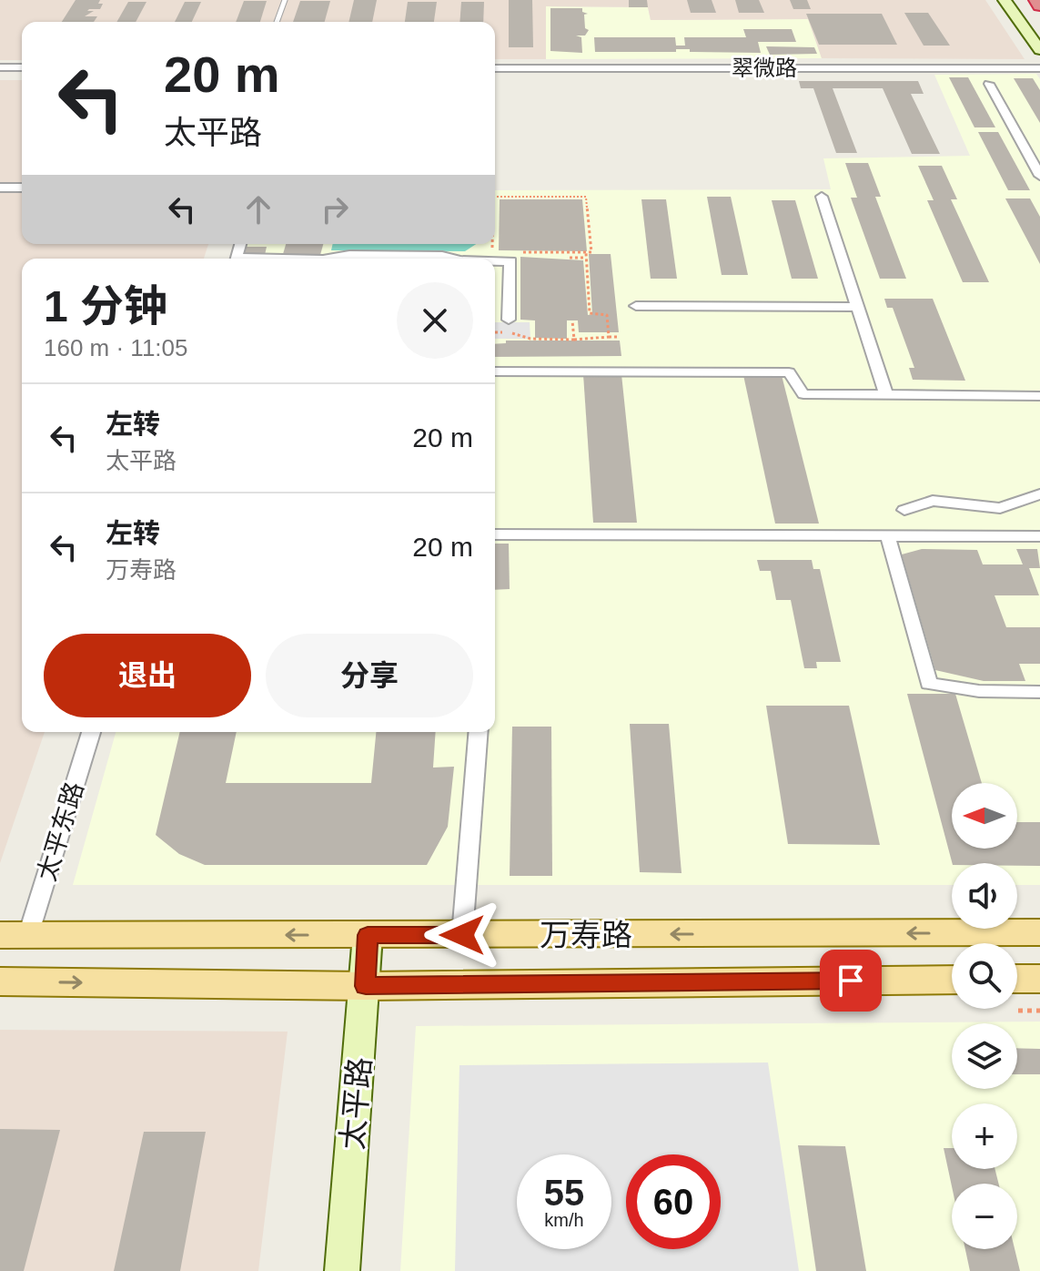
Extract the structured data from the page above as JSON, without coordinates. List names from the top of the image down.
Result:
{
  "streets": {
    "main road": ["万寿路"],
    "street": ["翠微路", "太平东路", "太平路"]
  },
  "crossings": [
    ["太平东路", "万寿路"],
    ["万寿路", "太平路"]
  ],
  "north": "left",
  "page": {
    "turn": ["20 m", "太平路"],
    "heading": ["1 分钟", "160 m · 11:05"],
    "list": [
      {
        "name": "左转",
        "note": "太平路",
        "value": "20 m"
      },
      {
        "name": "左转",
        "note": "万寿路",
        "value": "20 m"
      }
    ],
    "buttons": ["退出", "分享"],
    "map_buttons": ["+", "−"],
    "speed": "55 km/h",
    "limit": "60"
  }
}
